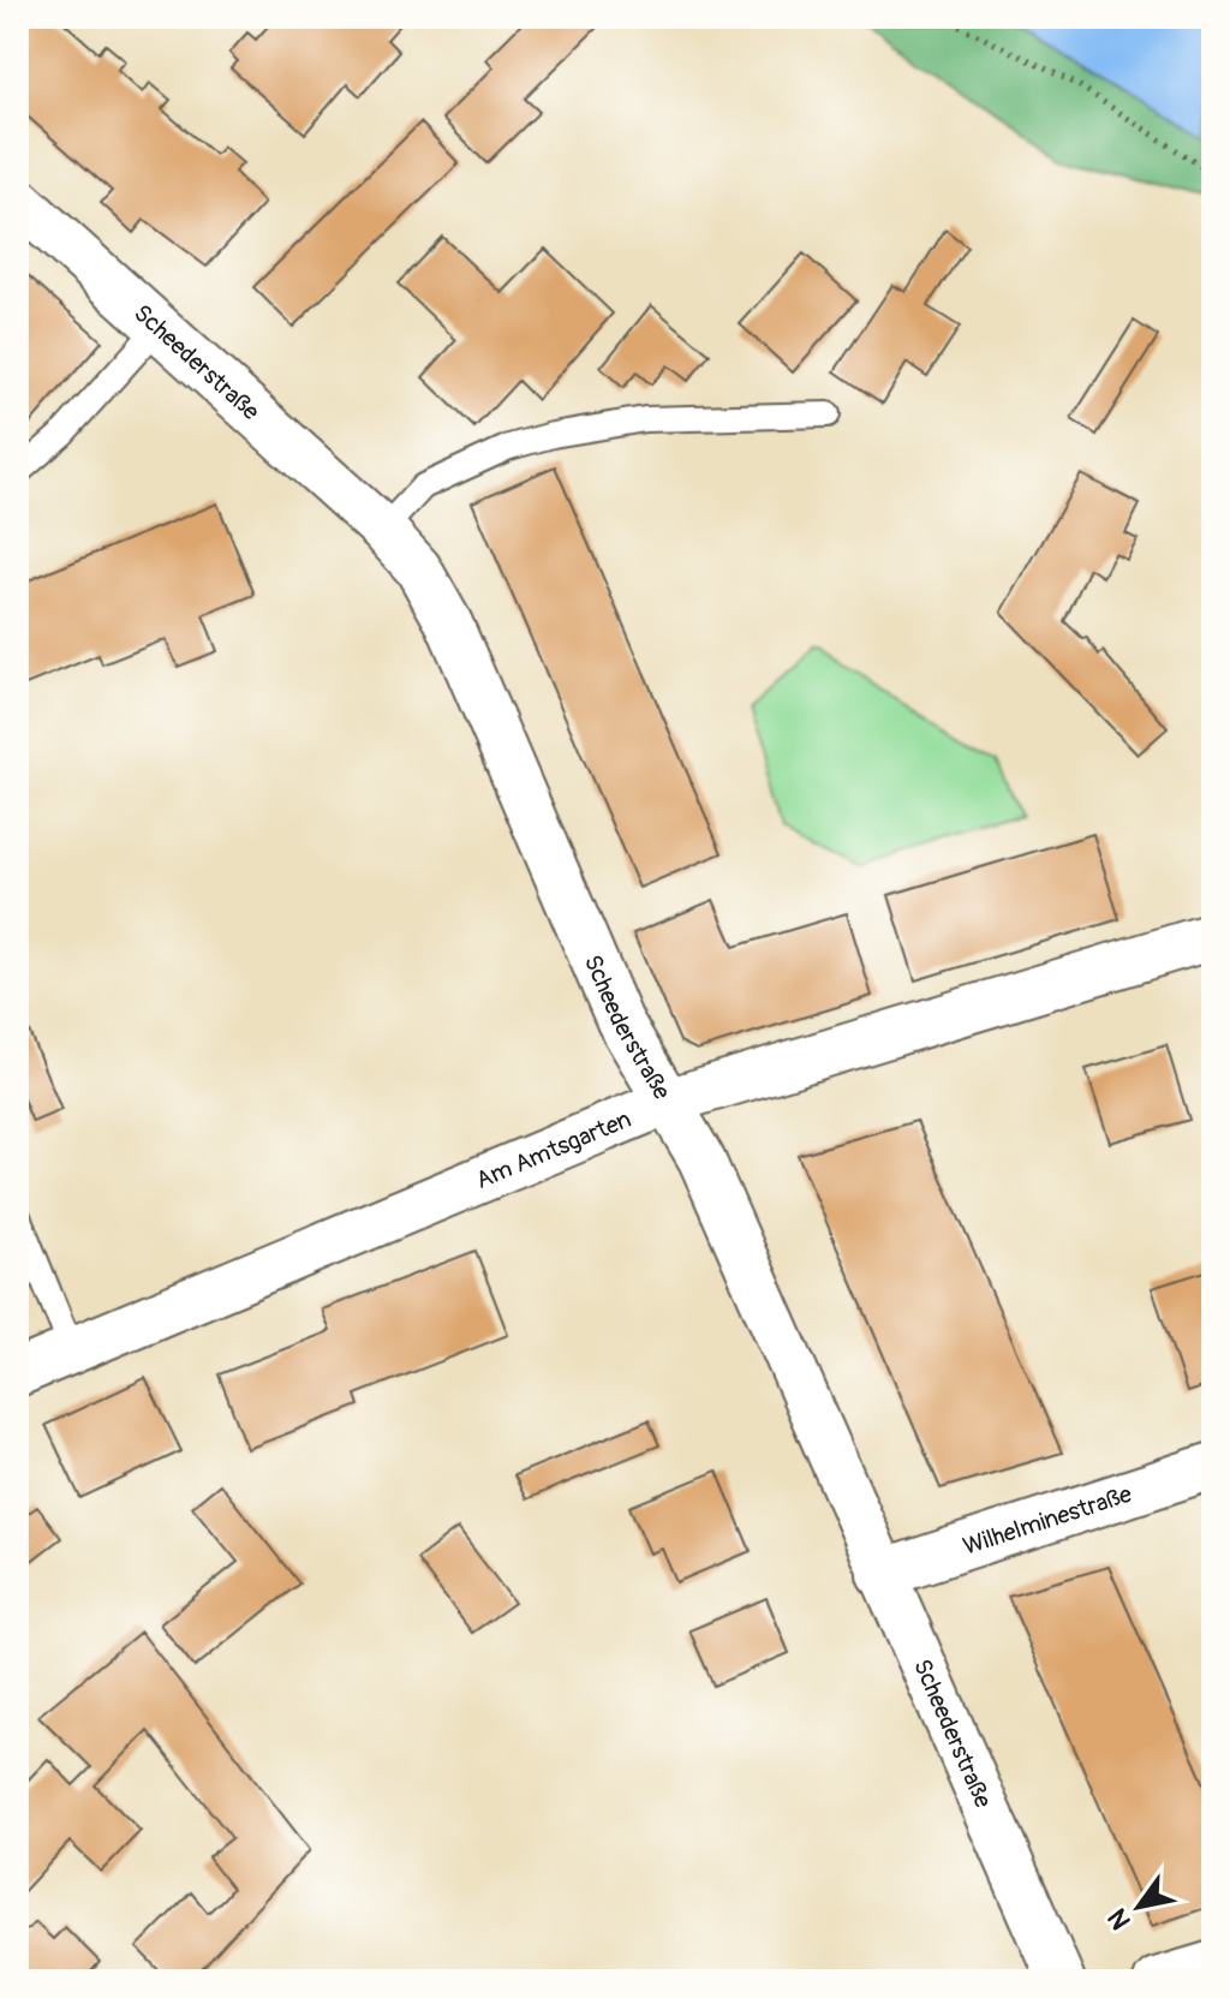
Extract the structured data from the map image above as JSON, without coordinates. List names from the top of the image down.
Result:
{
  "streets": {
    "street": ["Scheederstraße", "Am Amtsgarten", "Wilhelminestraße"]
  },
  "crossings": [
    ["Scheederstraße", "Am Amtsgarten"],
    ["Scheederstraße", "Wilhelminestraße"]
  ],
  "north": "bottom left"
}
